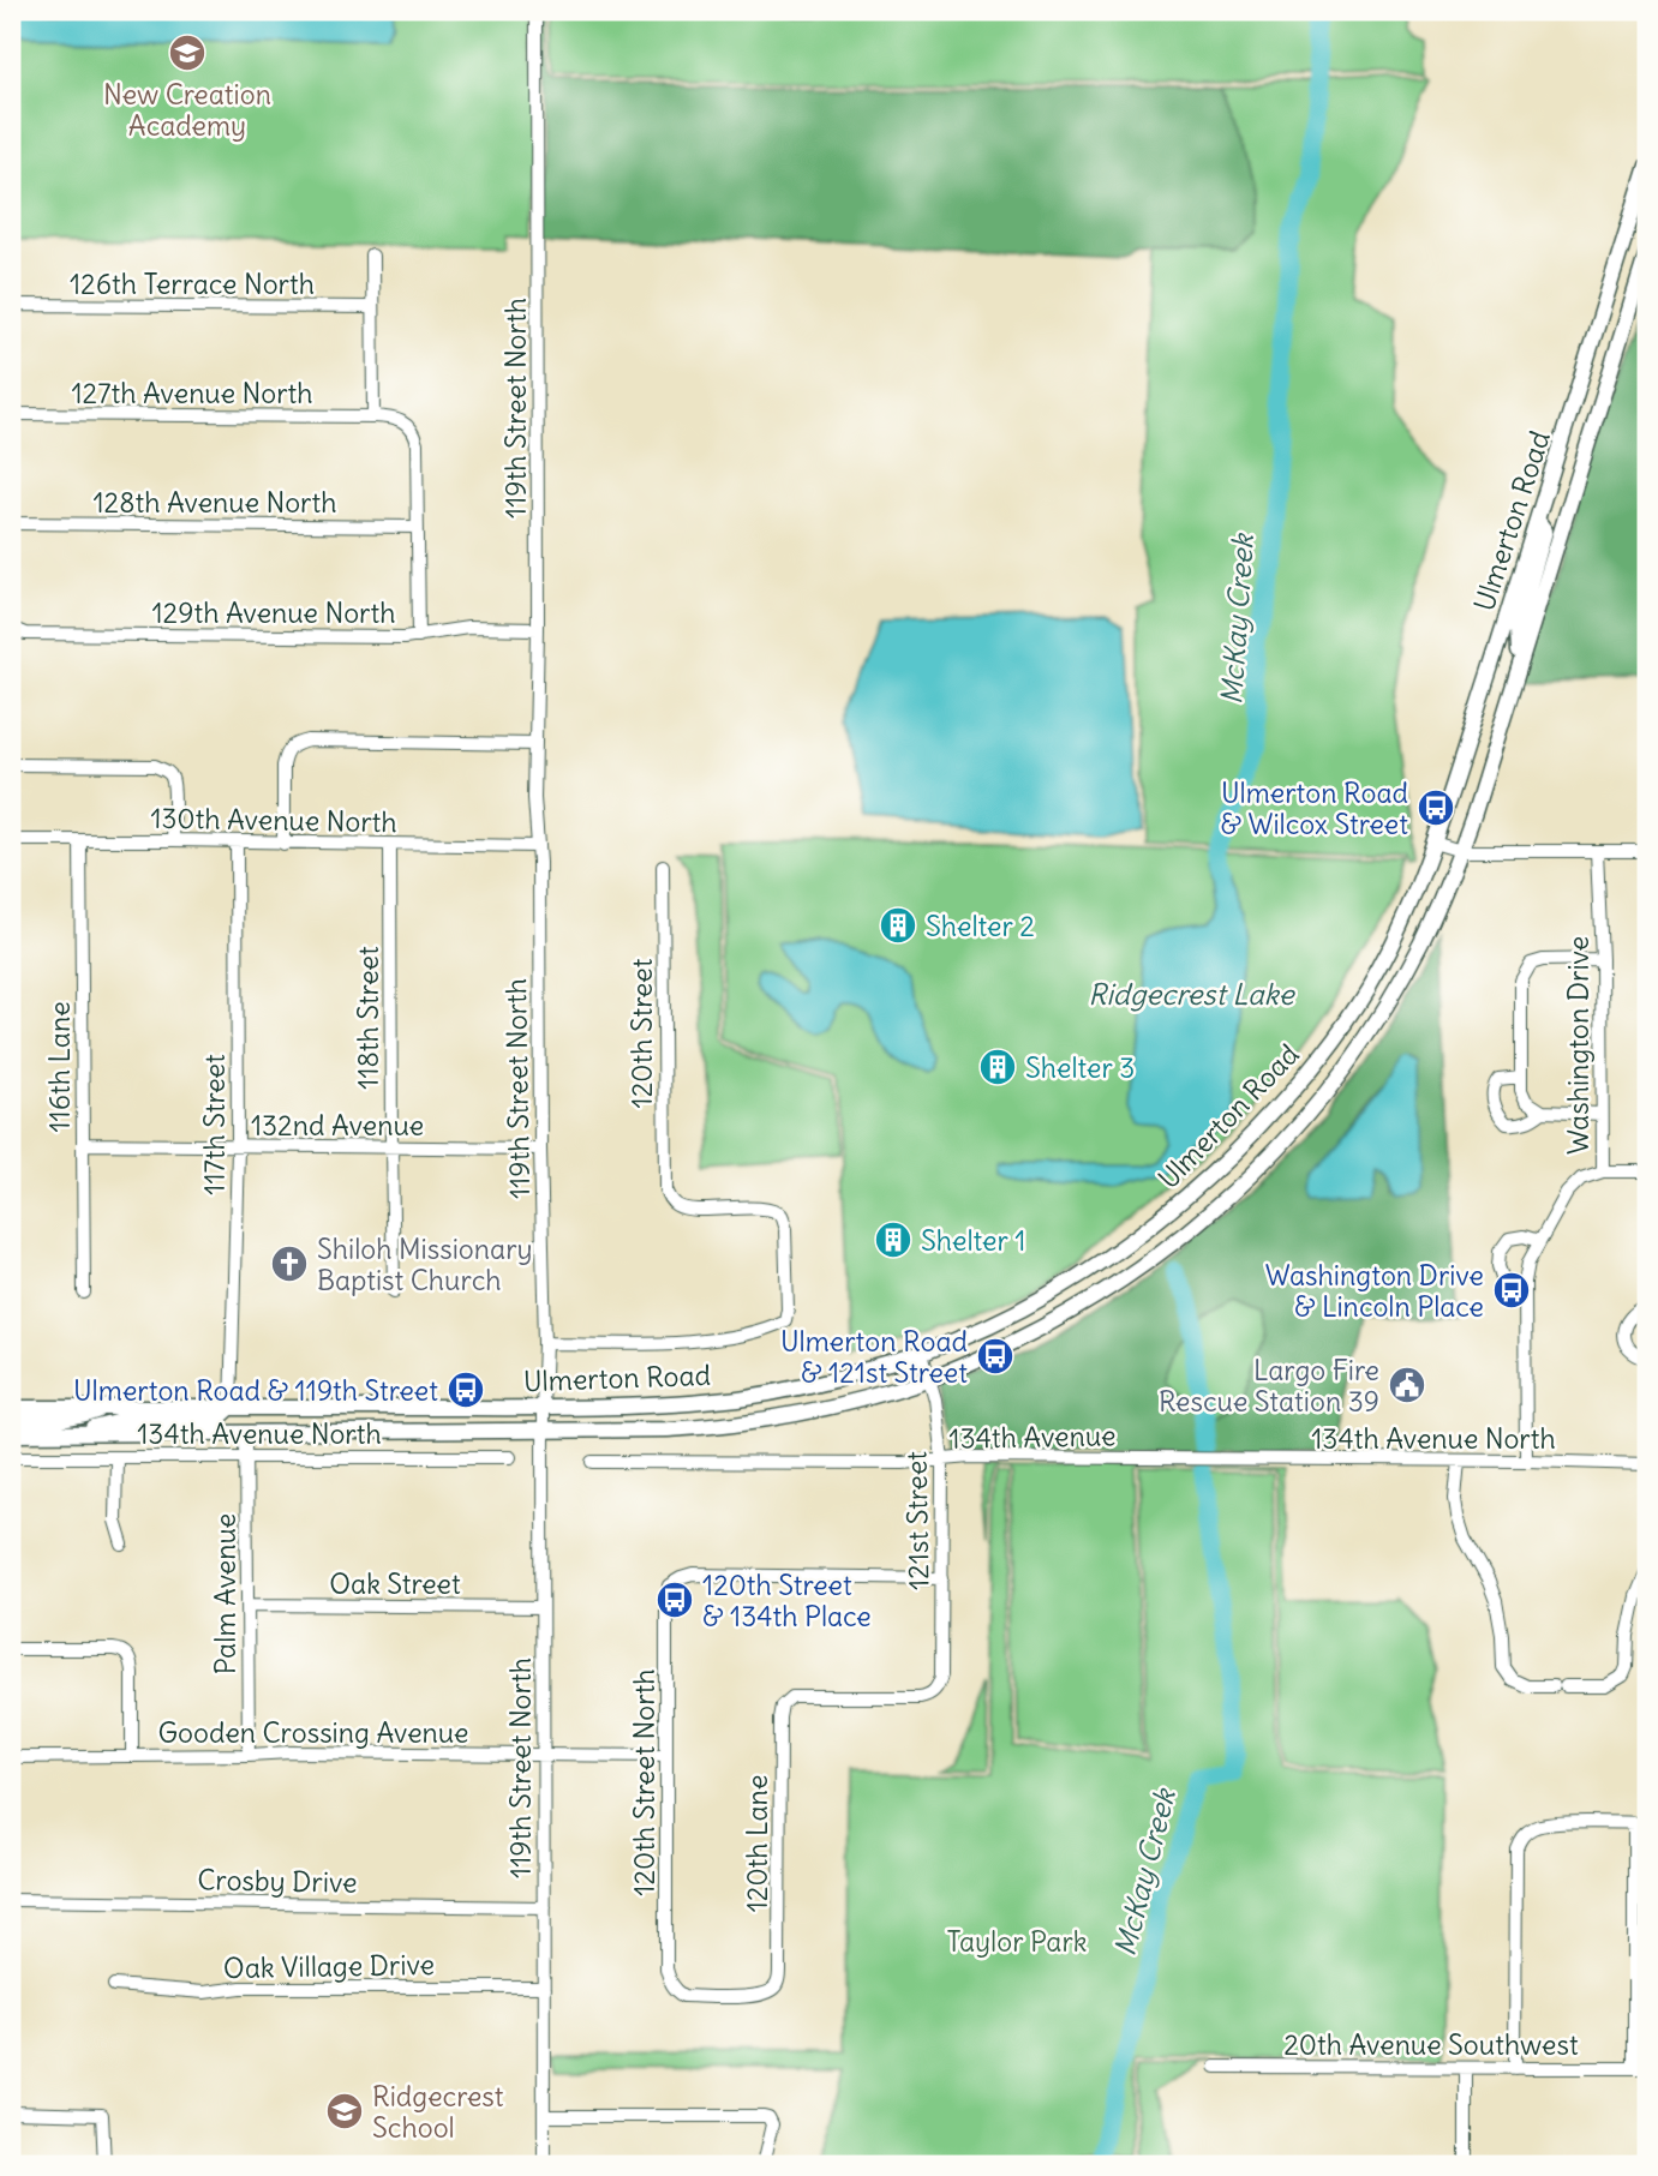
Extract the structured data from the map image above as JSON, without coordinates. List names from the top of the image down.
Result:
{
  "streets": {
    "main road": ["Ulmerton Road"],
    "street": [
      "126th Terrace North",
      "127th Avenue North",
      "119th Street North",
      "128th Avenue North",
      "129th Avenue North",
      "130th Avenue North",
      "118th Street",
      "120th Street",
      "Washington Drive",
      "116th Lane",
      "117th Street",
      "132nd Avenue",
      "134th Avenue North",
      "134th Avenue",
      "121st Street",
      "Oak Street",
      "Palm Avenue",
      "Gooden Crossing Avenue",
      "120th Street North",
      "120th Lane",
      "Crosby Drive",
      "Oak Village Drive",
      "20th Avenue Southwest"
    ]
  },
  "crossings": [
    ["119th Street North", "Ulmerton Road"],
    ["119th Street North", "129th Avenue North"],
    ["119th Street North", "130th Avenue North"],
    ["119th Street North", "120th Street"],
    ["119th Street North", "132nd Avenue"],
    ["119th Street North", "Oak Street"],
    ["119th Street North", "Gooden Crossing Avenue"],
    ["119th Street North", "Crosby Drive"],
    ["119th Street North", "Oak Village Drive"],
    ["Ulmerton Road", "117th Street"],
    ["Ulmerton Road", "121st Street"],
    ["Ulmerton Road", "Palm Avenue"],
    ["130th Avenue North", "118th Street"],
    ["130th Avenue North", "116th Lane"],
    ["130th Avenue North", "117th Street"],
    ["118th Street", "132nd Avenue"],
    ["Washington Drive", "134th Avenue North"],
    ["116th Lane", "132nd Avenue"],
    ["117th Street", "132nd Avenue"],
    ["134th Avenue North", "134th Avenue"],
    ["134th Avenue North", "Palm Avenue"],
    ["134th Avenue", "121st Street"],
    ["121st Street", "120th Street North"],
    ["121st Street", "120th Lane"],
    ["Oak Street", "Palm Avenue"],
    ["Palm Avenue", "Gooden Crossing Avenue"],
    ["Gooden Crossing Avenue", "120th Street North"],
    ["120th Street North", "120th Lane"]
  ],
  "water": ["McKay Creek", "Ridgecrest Lake"],
  "parks": ["Taylor Park"],
  "places": {
    "school or university": ["New Creation Academy", "Ridgecrest School"],
    "bus stop": [
      "Ulmerton Road & Wilcox Street",
      "Washington Drive & Lincoln Place",
      "Ulmerton Road & 121st Street",
      "Ulmerton Road & 119th Street",
      "120th Street & 134th Place"
    ],
    "building": ["Shelter 2", "Shelter 3", "Shelter 1"],
    "church": ["Shiloh Missionary Baptist Church"],
    "public building": ["Largo Fire Rescue Station 39"]
  }
}
